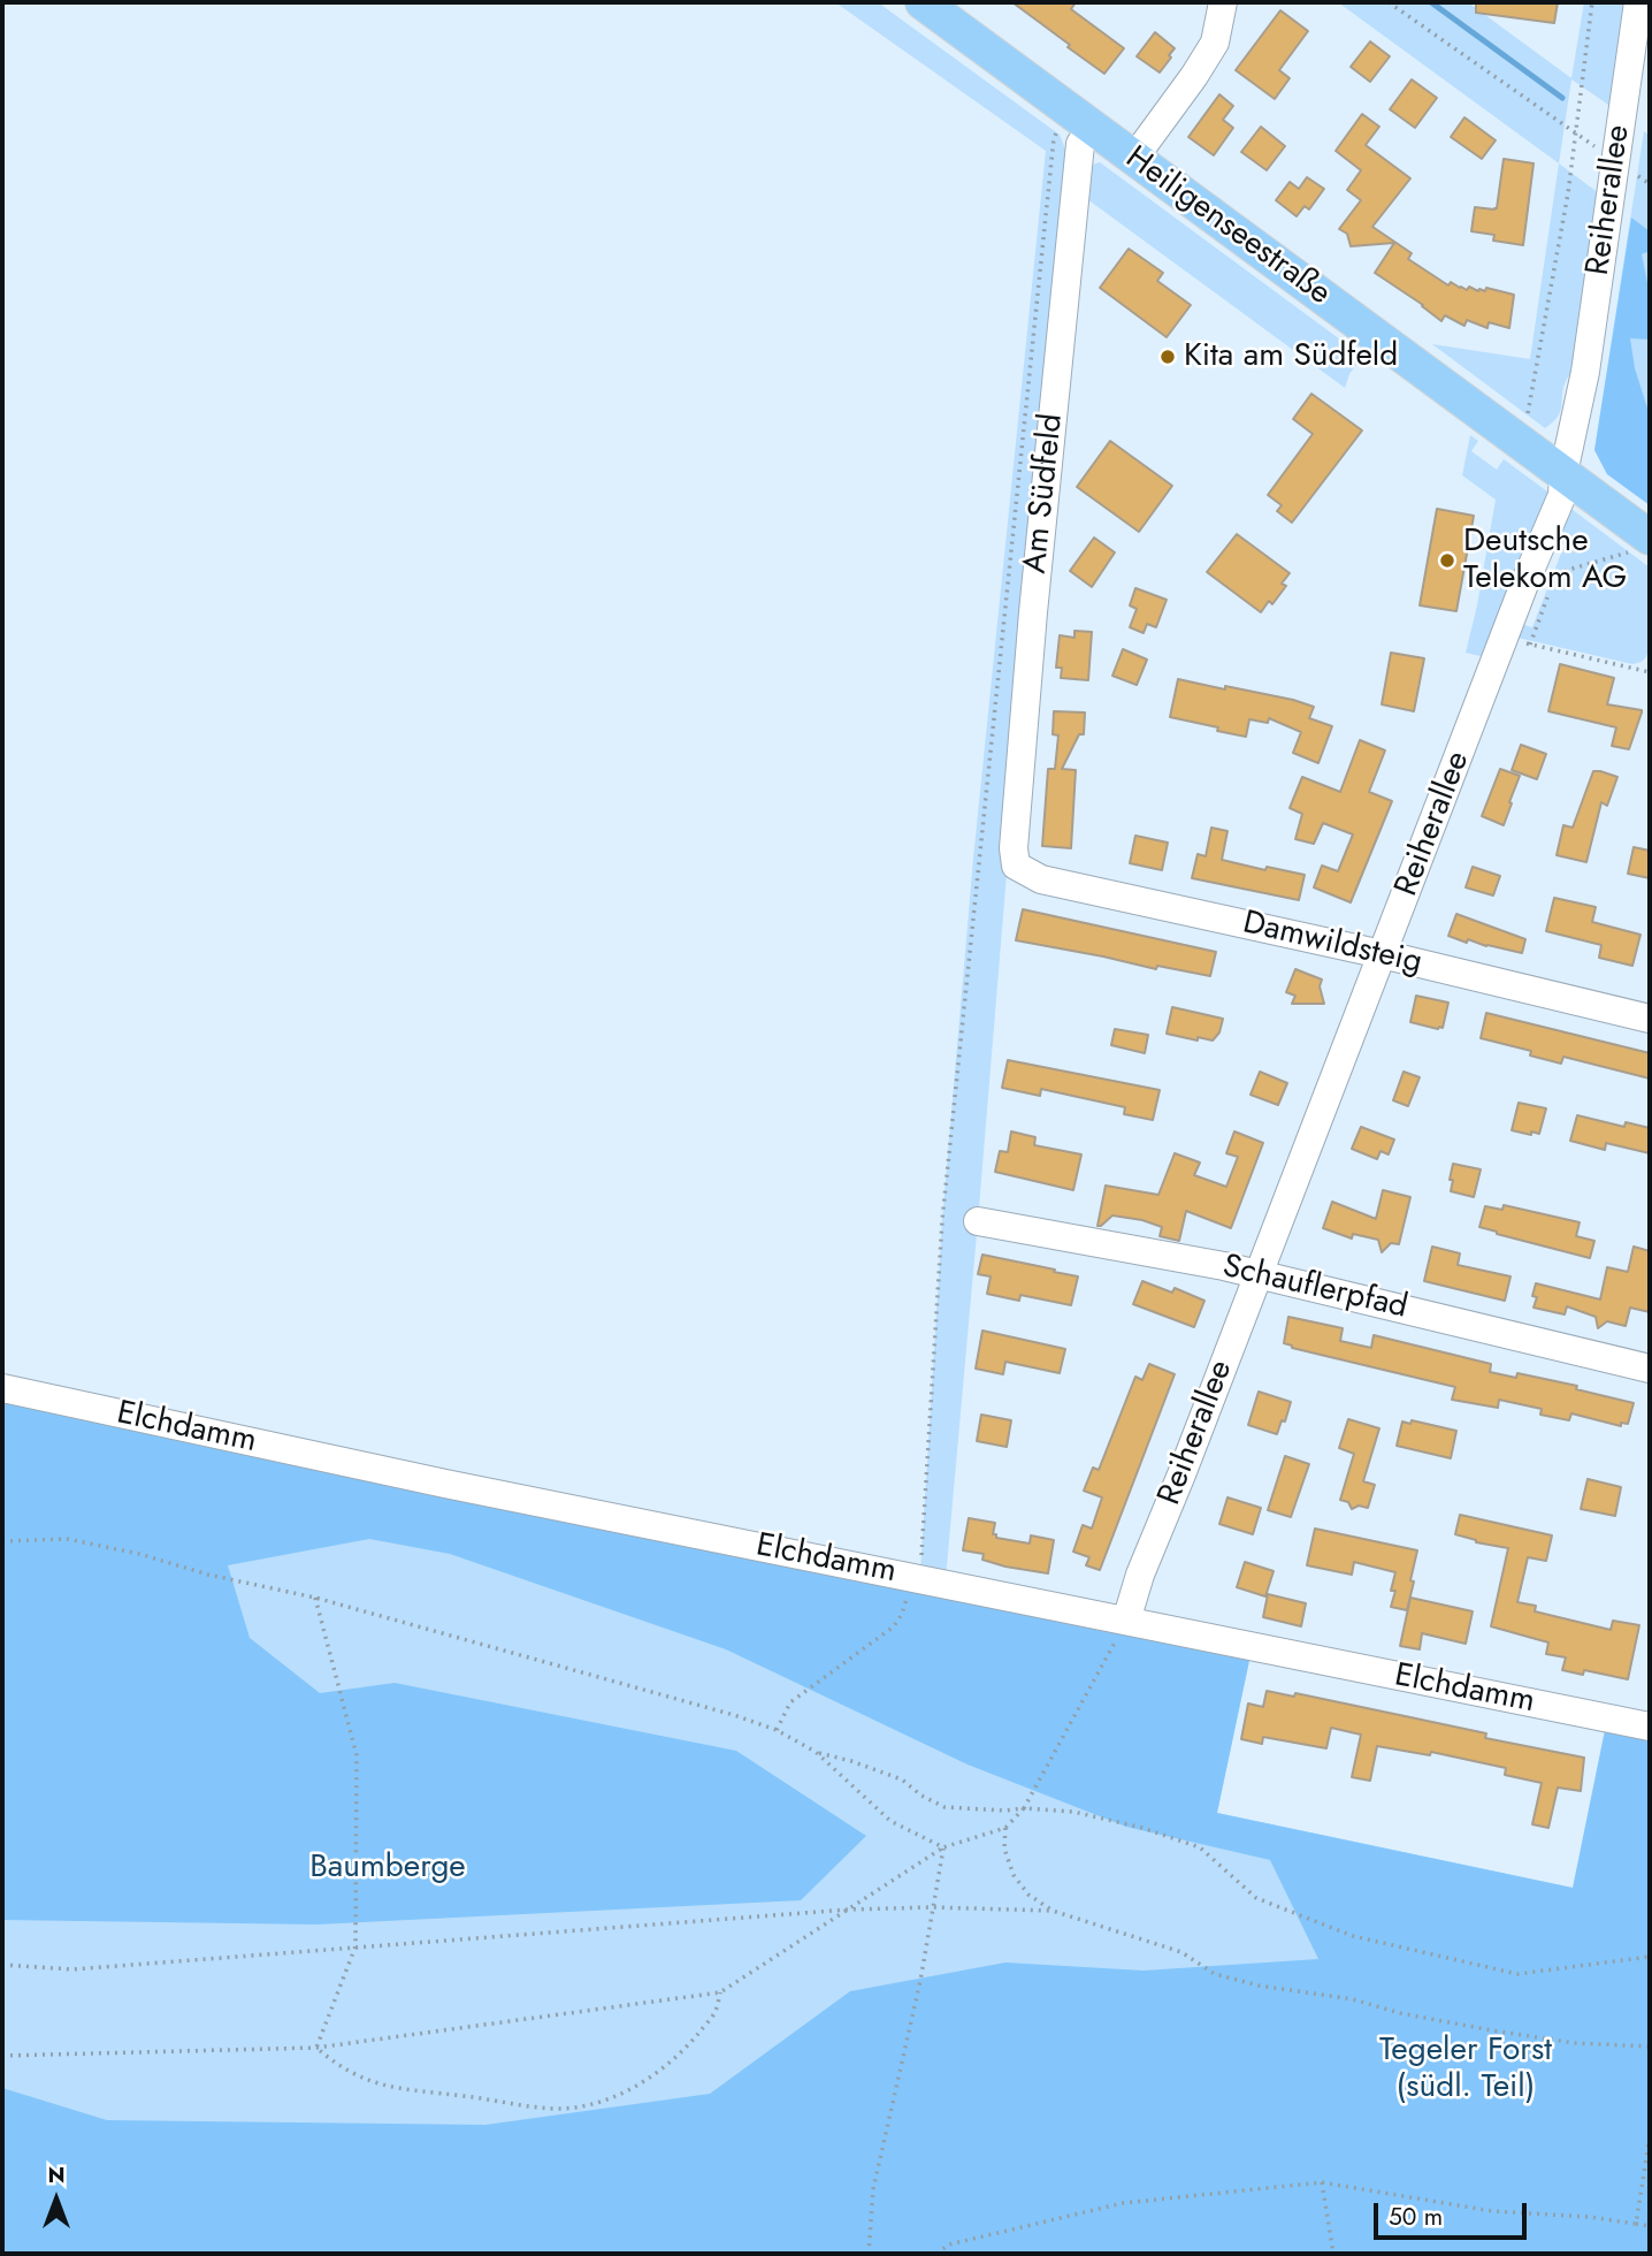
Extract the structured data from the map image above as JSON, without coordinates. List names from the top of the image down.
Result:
{
  "streets": {
    "main road": ["Heiligenseestraße"],
    "street": [
      "Reiherallee",
      "Am Südfeld",
      "Damwildsteig",
      "Schauflerpfad",
      "Elchdamm"
    ]
  },
  "crossings": [
    ["Reiherallee", "Heiligenseestraße"],
    ["Reiherallee", "Damwildsteig"],
    ["Reiherallee", "Schauflerpfad"],
    ["Reiherallee", "Elchdamm"],
    ["Heiligenseestraße", "Am Südfeld"],
    ["Am Südfeld", "Damwildsteig"]
  ],
  "parks": ["Baumberge", "Tegeler Forst (südl. Teil)"],
  "places": ["Kita am Südfeld", "Deutsche Telekom AG"],
  "scale_bar": "50 m",
  "north": "top"
}
